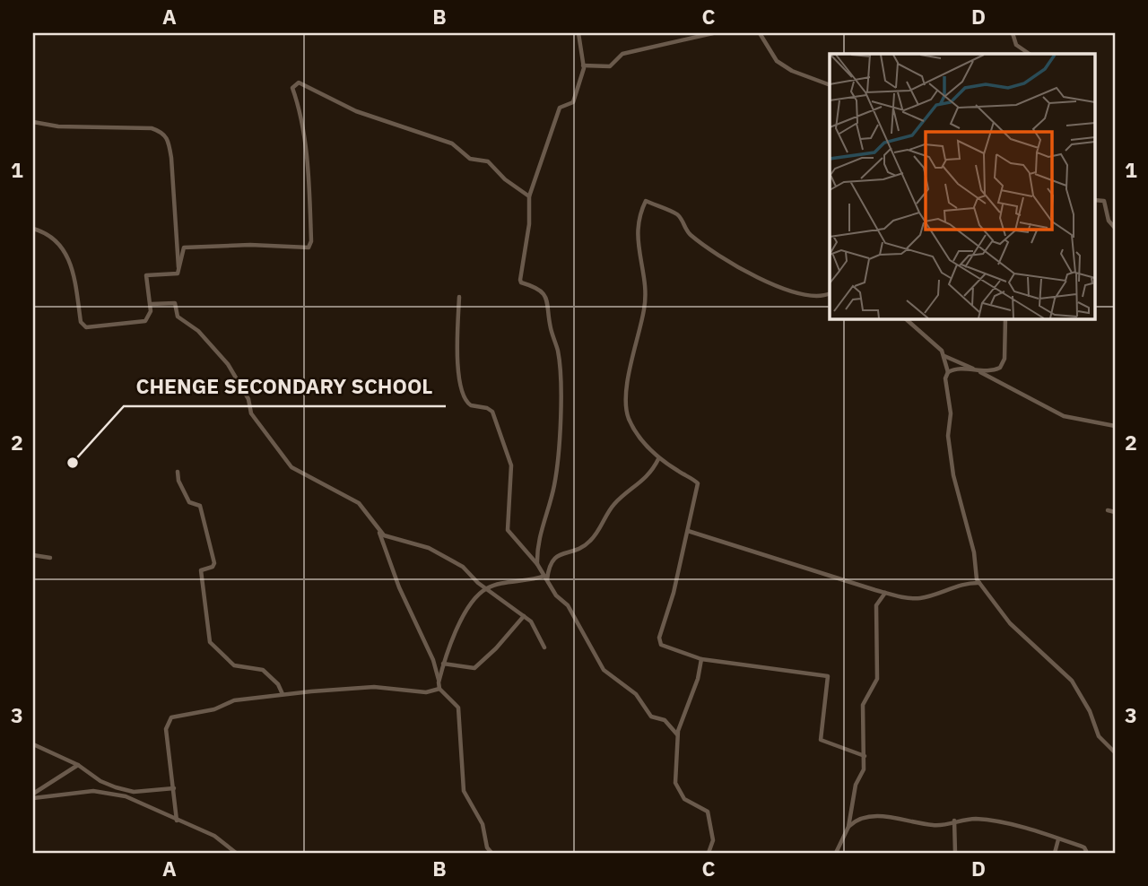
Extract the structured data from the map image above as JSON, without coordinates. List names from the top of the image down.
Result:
{
  "places": ["CHENGE SECONDARY SCHOOL"],
  "grid": {
    "columns": [
      "A",
      "B",
      "C",
      "D"
    ],
    "rows": ["1", "2", "3"]
  }
}
